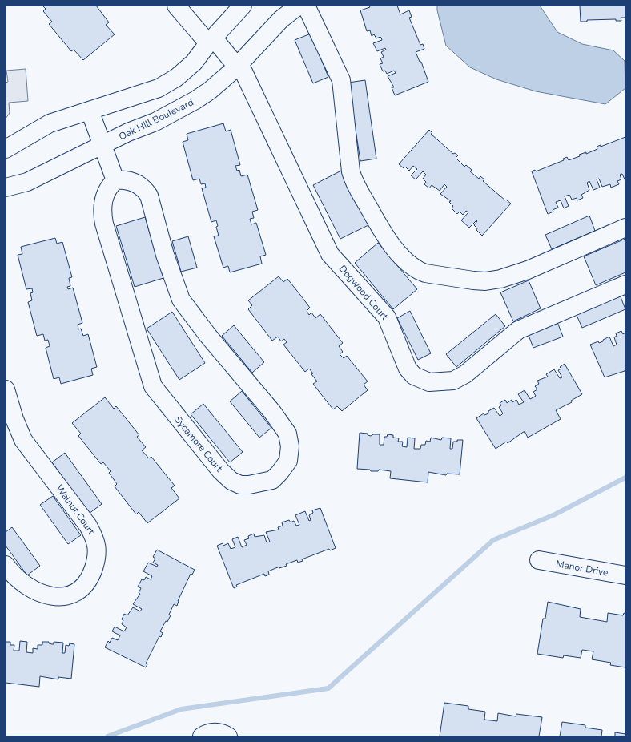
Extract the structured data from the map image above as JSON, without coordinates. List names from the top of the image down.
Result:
{
  "streets": {
    "street": [
      "Oak Hill Boulevard",
      "Dogwood Court",
      "Sycamore Court",
      "Walnut Court",
      "Manor Drive"
    ]
  },
  "crossings": [
    ["Oak Hill Boulevard", "Dogwood Court"]
  ]
}
